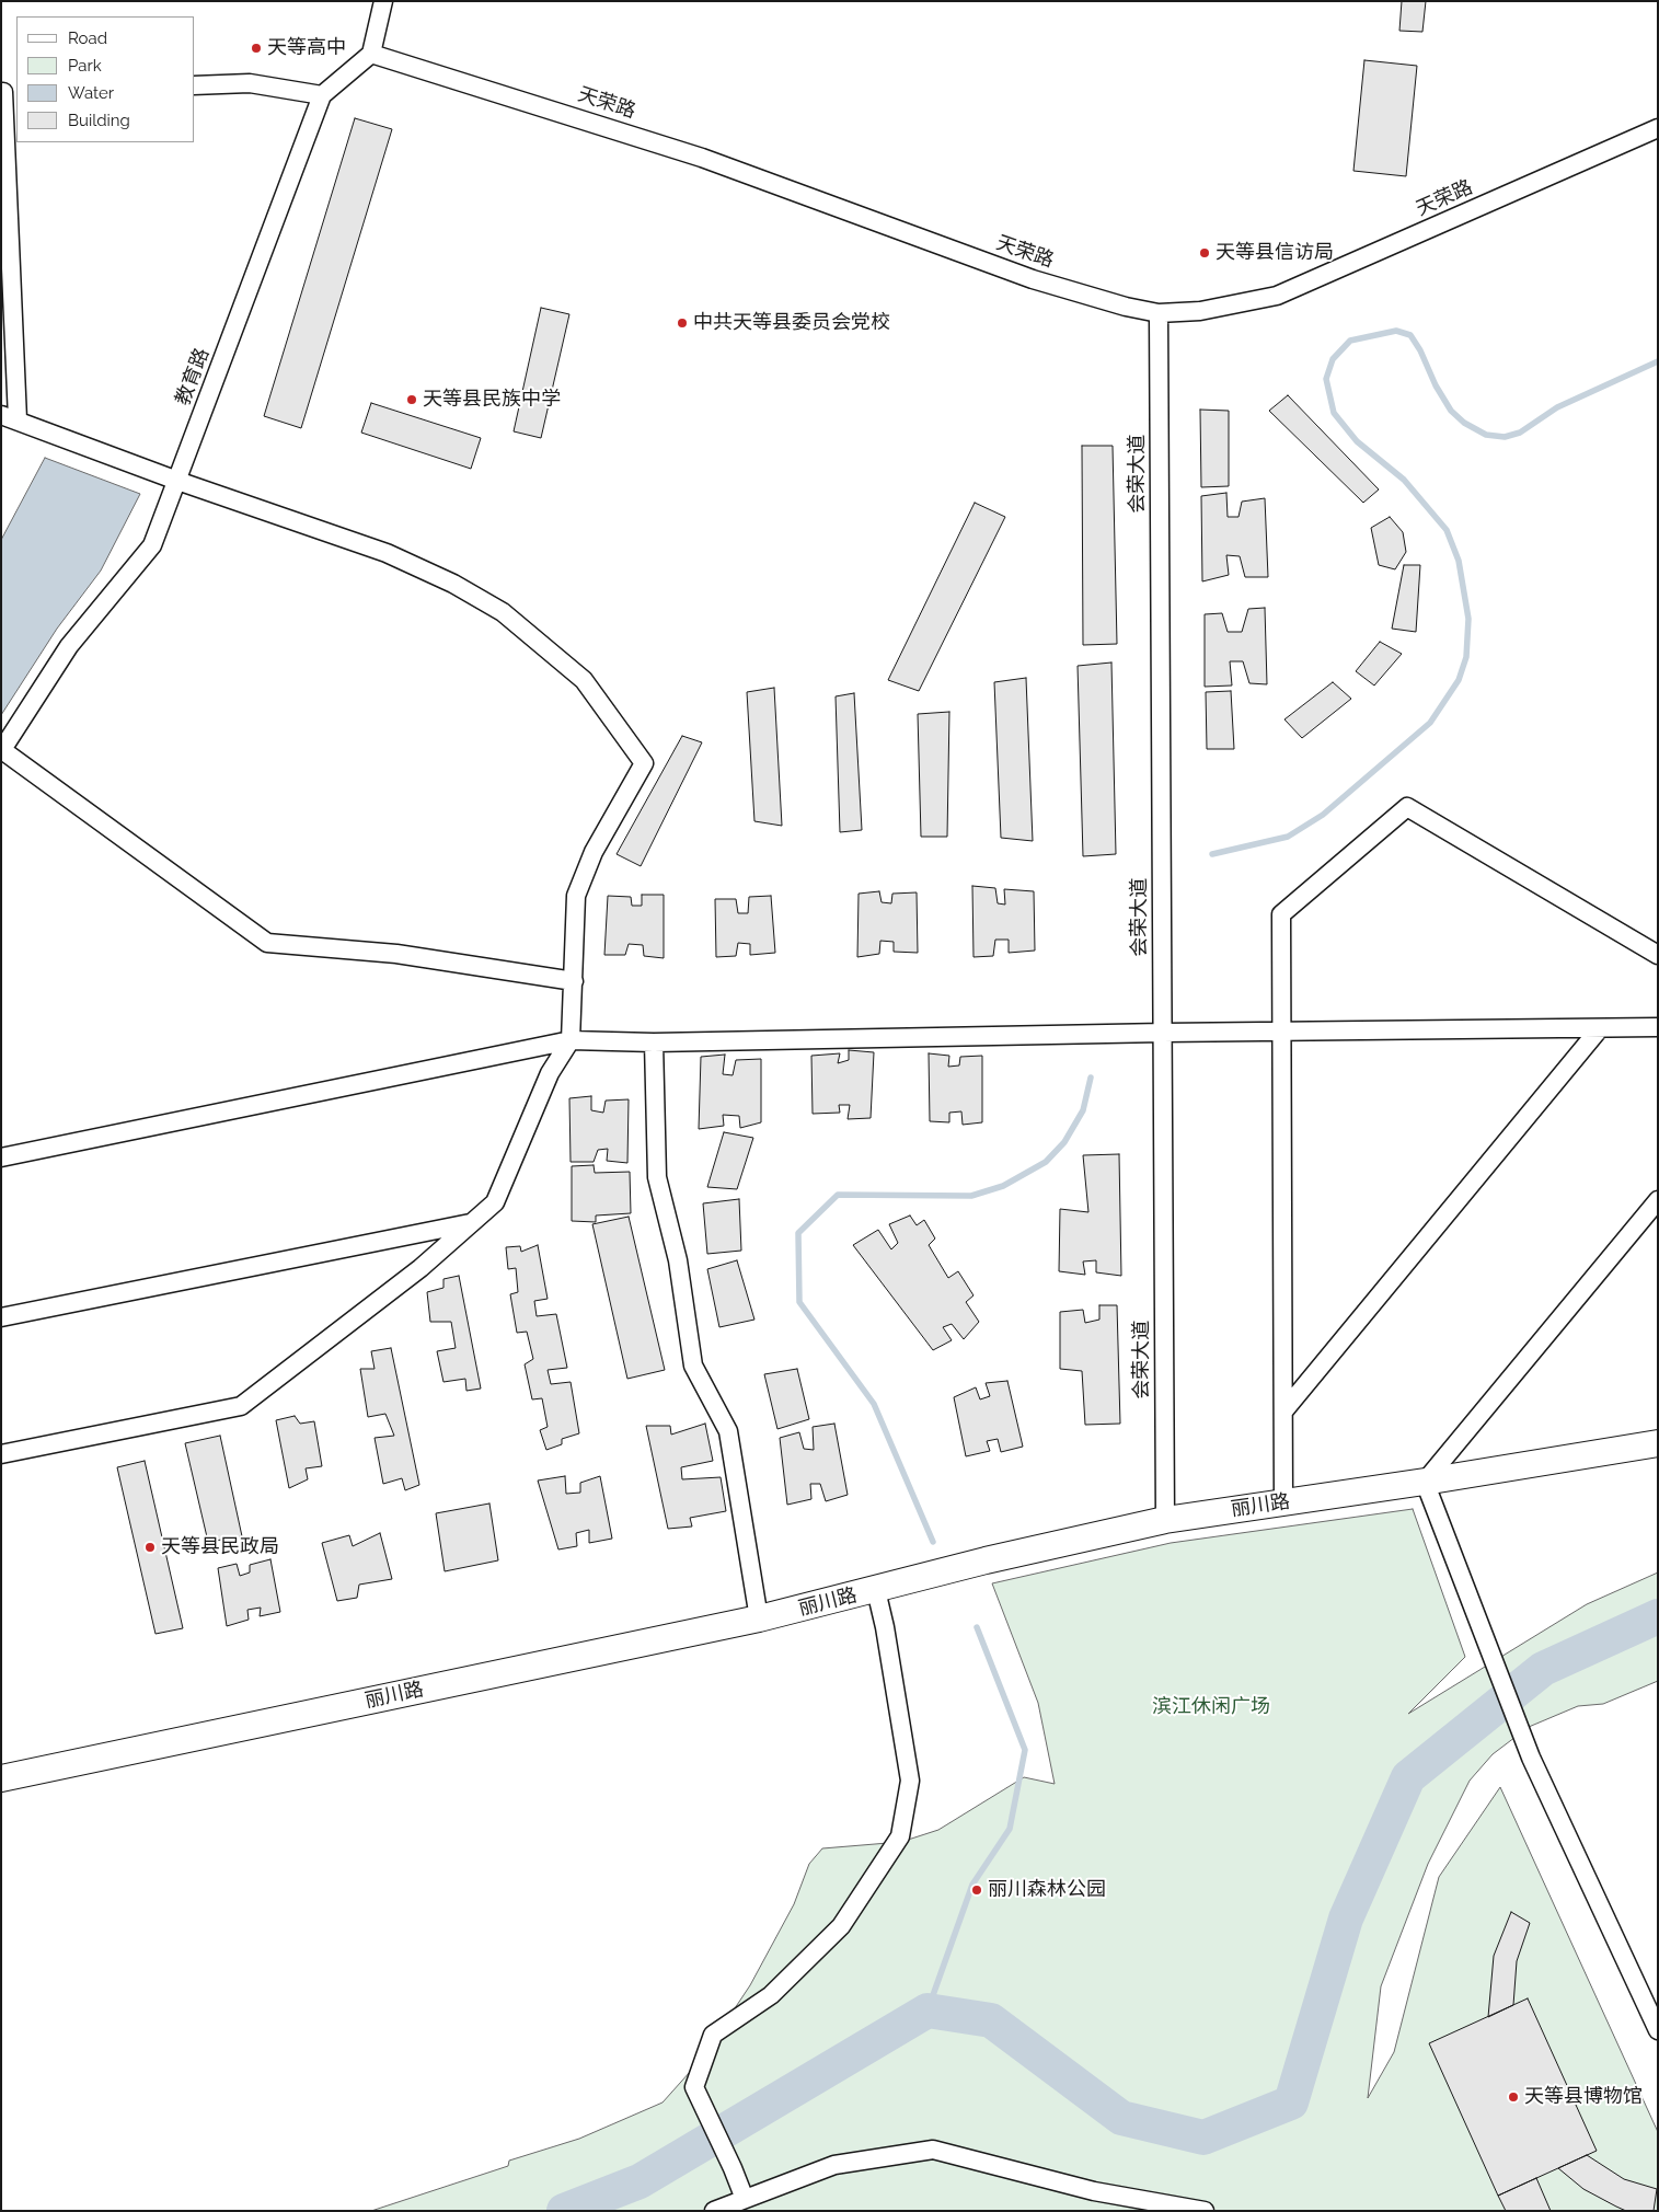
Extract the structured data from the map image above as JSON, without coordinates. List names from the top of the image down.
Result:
{
  "streets": {
    "main road": ["丽川路"],
    "street": ["天荣路", "教育路", "会荣大道"]
  },
  "crossings": [
    ["天荣路", "教育路"],
    ["天荣路", "会荣大道"],
    ["会荣大道", "丽川路"]
  ],
  "parks": ["滨江休闲广场"],
  "places": [
    "天等高中",
    "天等县信访局",
    "中共天等县委员会党校",
    "天等县民族中学",
    "天等县民政局",
    "丽川森林公园",
    "天等县博物馆"
  ],
  "legend": [
    "Road",
    "Park",
    "Water",
    "Building"
  ]
}
